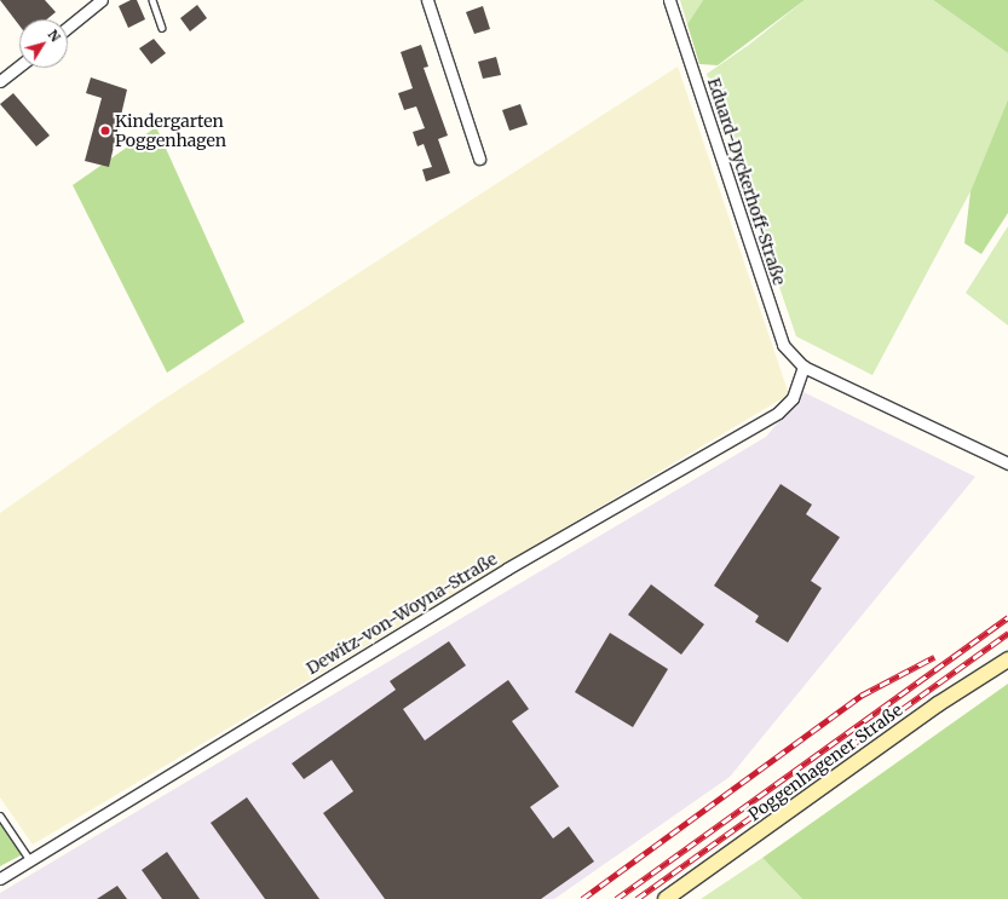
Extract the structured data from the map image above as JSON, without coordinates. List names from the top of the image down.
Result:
{
  "streets": {
    "street": ["Eduard-Dyckerhoff-Straße", "Dewitz-von-Woyna-Straße", "Poggenhagener Straße"]
  },
  "crossings": [
    ["Eduard-Dyckerhoff-Straße", "Dewitz-von-Woyna-Straße"]
  ],
  "places": ["Kindergarten Poggenhagen"],
  "north": "top right"
}
